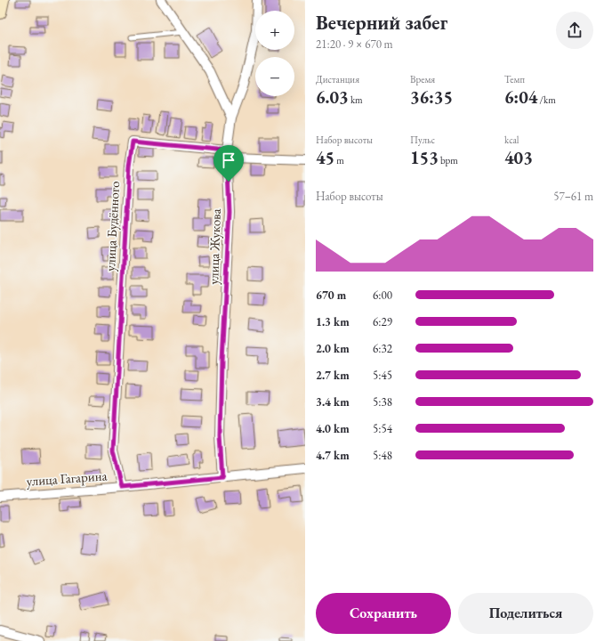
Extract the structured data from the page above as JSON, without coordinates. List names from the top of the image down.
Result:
{
  "streets": {
    "street": ["улица Будённого", "улица Жукова", "улица Гагарина"]
  },
  "crossings": [
    ["улица Будённого", "улица Жукова"],
    ["улица Будённого", "улица Гагарина"],
    ["улица Жукова", "улица Гагарина"]
  ],
  "page": {
    "heading": ["Вечерний забег", "21:20 · 9 × 670 m"],
    "map_buttons": ["+", "−"],
    "stats": [
      ["Дистанция", "6.03 km"],
      ["Время", "36:35"],
      ["Темп", "6:04 /km"],
      ["Набор высоты", "45 m"],
      ["Пульс", "153 bpm"],
      ["kcal", "403"]
    ],
    "chart": ["Набор высоты", "57–61 m"],
    "list": [
      {
        "name": "670 m",
        "note": "6:00"
      },
      {
        "name": "1.3 km",
        "note": "6:29"
      },
      {
        "name": "2.0 km",
        "note": "6:32"
      },
      {
        "name": "2.7 km",
        "note": "5:45"
      },
      {
        "name": "3.4 km",
        "note": "5:38"
      },
      {
        "name": "4.0 km",
        "note": "5:54"
      },
      {
        "name": "4.7 km",
        "note": "5:48"
      }
    ],
    "buttons": ["Сохранить", "Поделиться"]
  }
}
